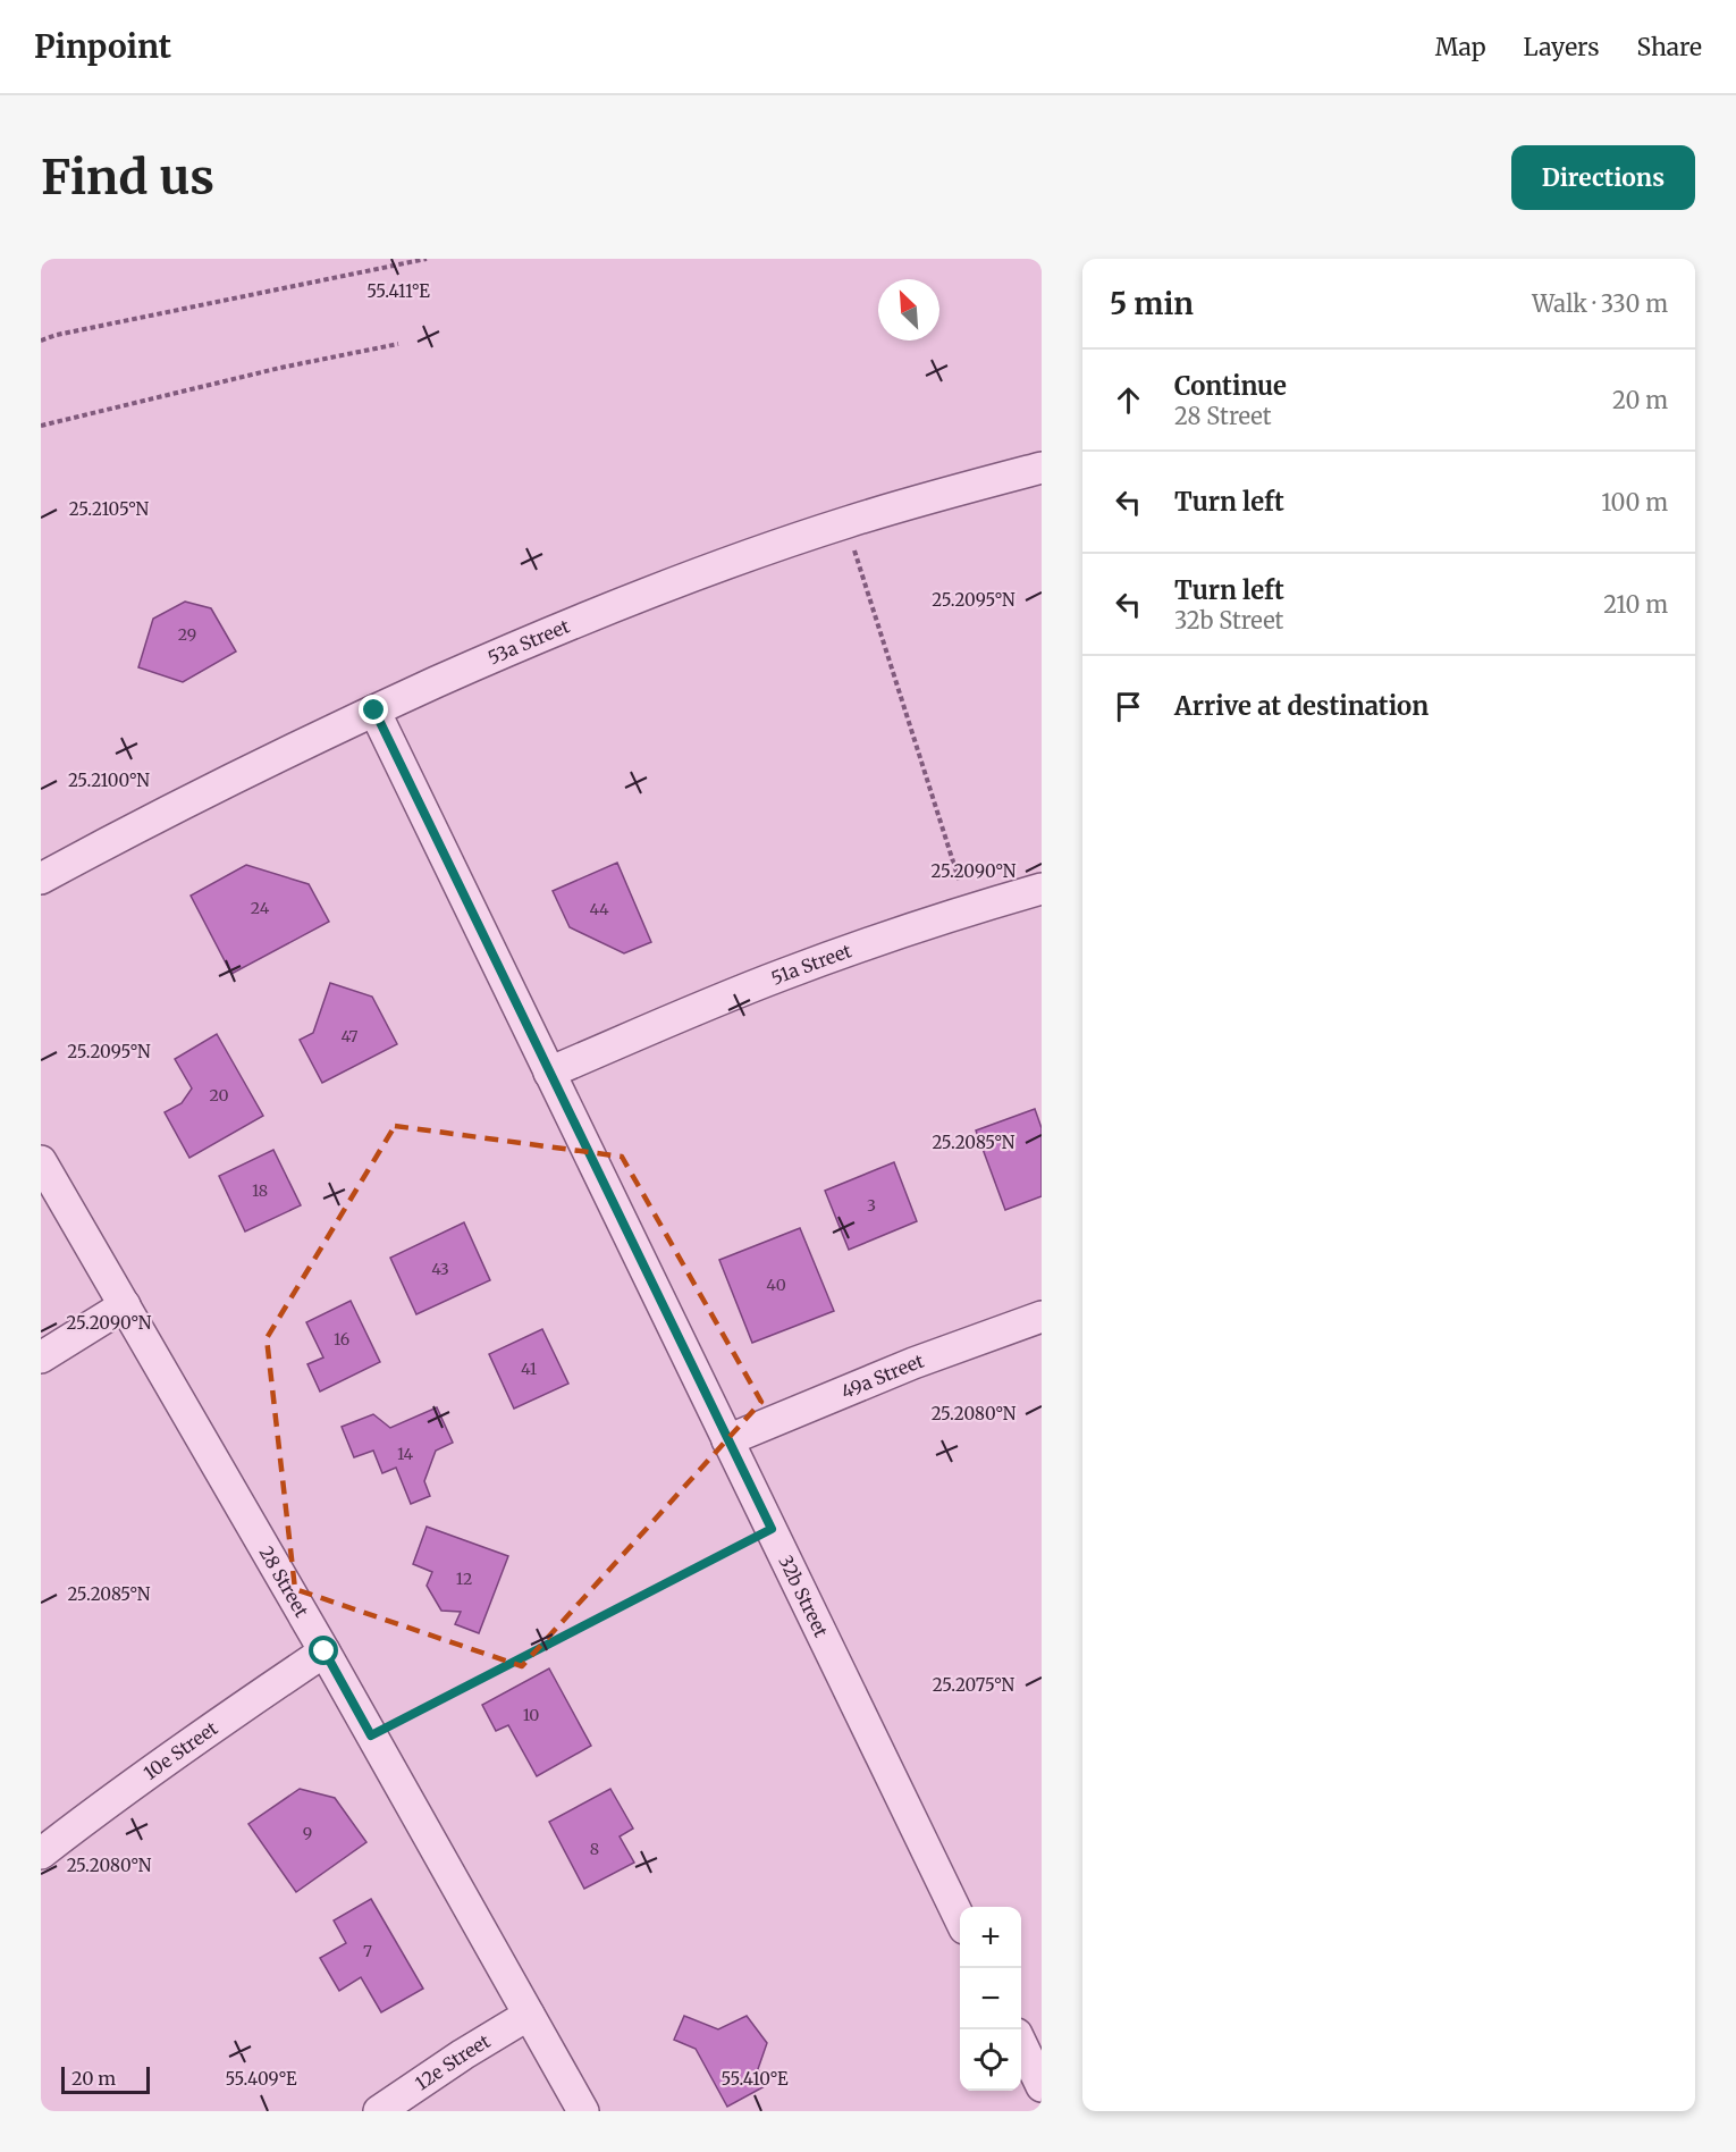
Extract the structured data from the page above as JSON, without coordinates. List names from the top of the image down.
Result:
{
  "streets": {
    "street": [
      "53a Street",
      "51a Street",
      "49a Street",
      "28 Street",
      "32b Street",
      "10e Street",
      "12e Street"
    ]
  },
  "crossings": [
    ["53a Street", "32b Street"],
    ["51a Street", "32b Street"],
    ["49a Street", "32b Street"],
    ["28 Street", "10e Street"],
    ["28 Street", "12e Street"]
  ],
  "house_numbers": [
    "29",
    "24",
    "44",
    "47",
    "20",
    "18",
    "3",
    "43",
    "40",
    "16",
    "41",
    "14",
    "12",
    "10",
    "9",
    "8",
    "7"
  ],
  "scale_bar": "20 m",
  "north": "top left",
  "page": {
    "header": "Pinpoint",
    "nav": ["Map", "Layers", "Share"],
    "buttons": "Directions",
    "title": "Find us",
    "heading": ["5 min", "Walk · 330 m"],
    "list": [
      ["Continue", "28 Street", "20 m"],
      ["Turn left", "100 m"],
      ["Turn left", "32b Street", "210 m"],
      "Arrive at destination"
    ],
    "map_buttons": ["+", "−"],
    "scale": "20 m"
  },
  "coordinates": [
    "55.411°E",
    "25.2105°N",
    "25.2095°N",
    "25.2100°N",
    "25.2090°N",
    "25.2085°N",
    "25.2080°N",
    "25.2075°N",
    "55.409°E",
    "55.410°E"
  ]
}
